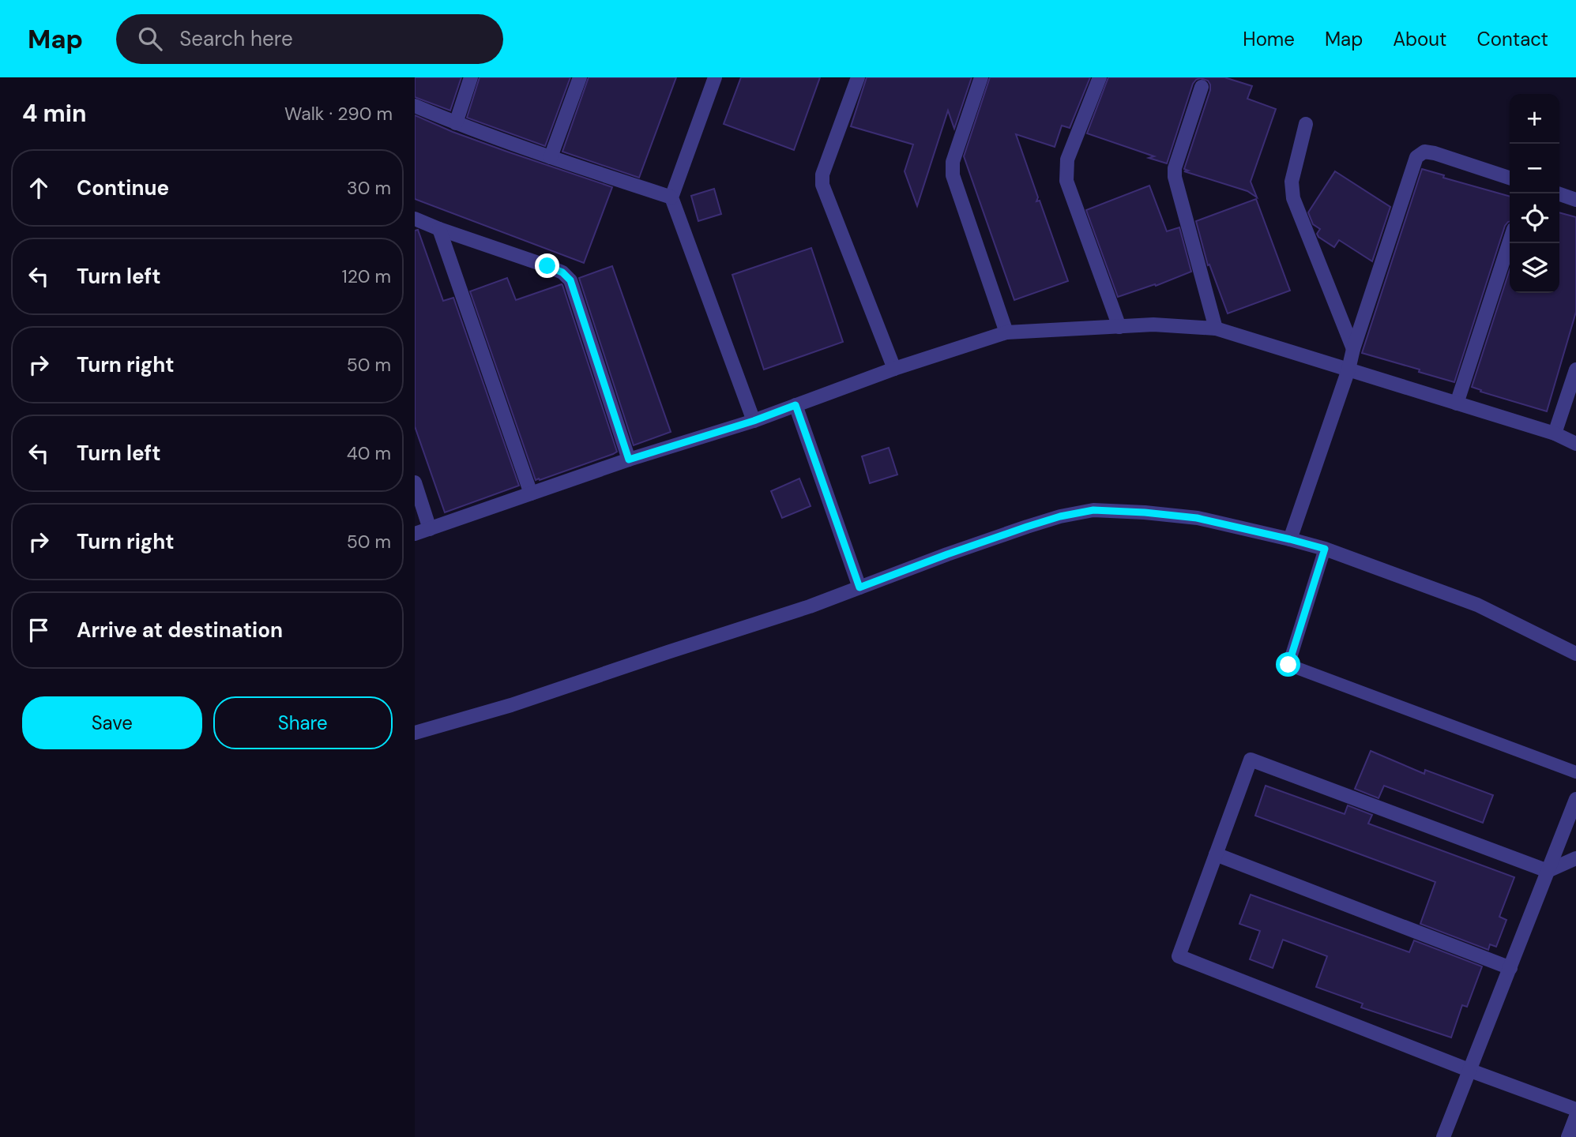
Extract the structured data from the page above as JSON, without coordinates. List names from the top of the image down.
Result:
{
  "page": {
    "header": "Map",
    "search": "Search here",
    "nav": [
      "Home",
      "Map",
      "About",
      "Contact"
    ],
    "heading": ["4 min", "Walk · 290 m"],
    "map_buttons": ["+", "−"],
    "list": [
      ["Continue", "30 m"],
      ["Turn left", "120 m"],
      ["Turn right", "50 m"],
      ["Turn left", "40 m"],
      ["Turn right", "50 m"],
      "Arrive at destination"
    ],
    "buttons": ["Save", "Share"]
  }
}
